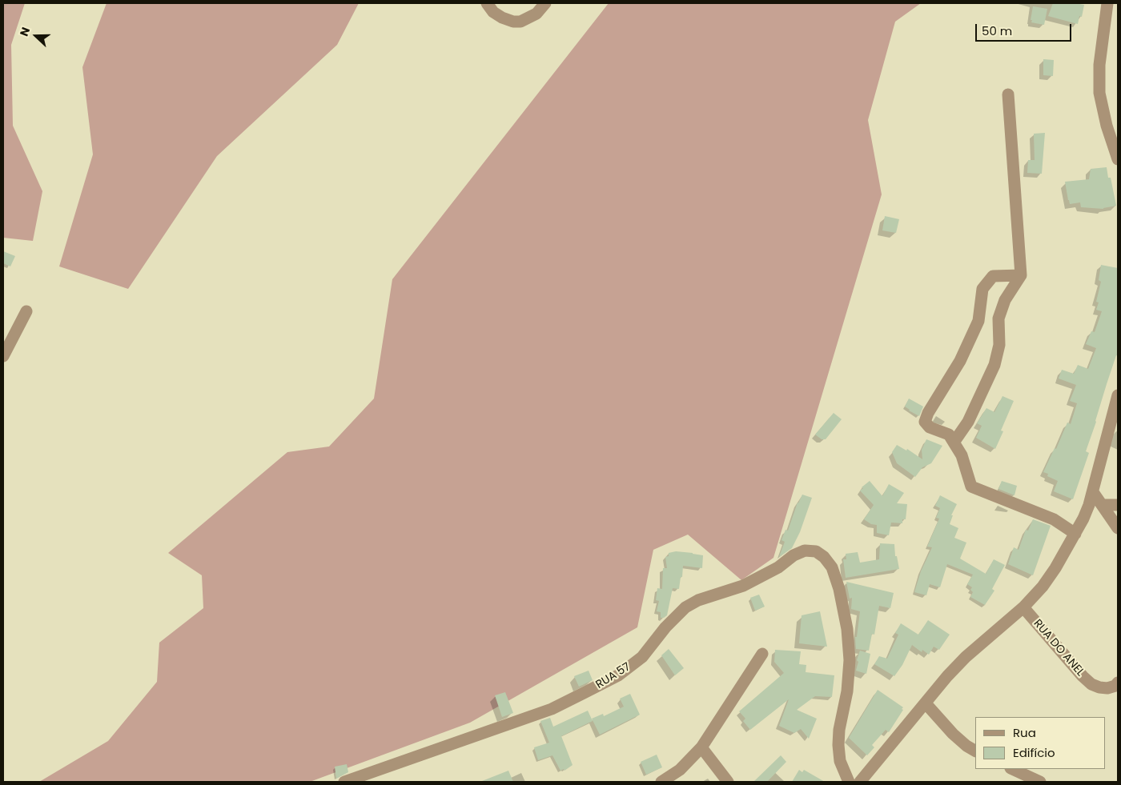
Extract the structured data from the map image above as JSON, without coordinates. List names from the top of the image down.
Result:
{
  "streets": {
    "street": ["RUA DO ANEL", "RUA 57"]
  },
  "legend": ["Rua", "Edifício"],
  "scale_bar": "50 m",
  "north": "left"
}
